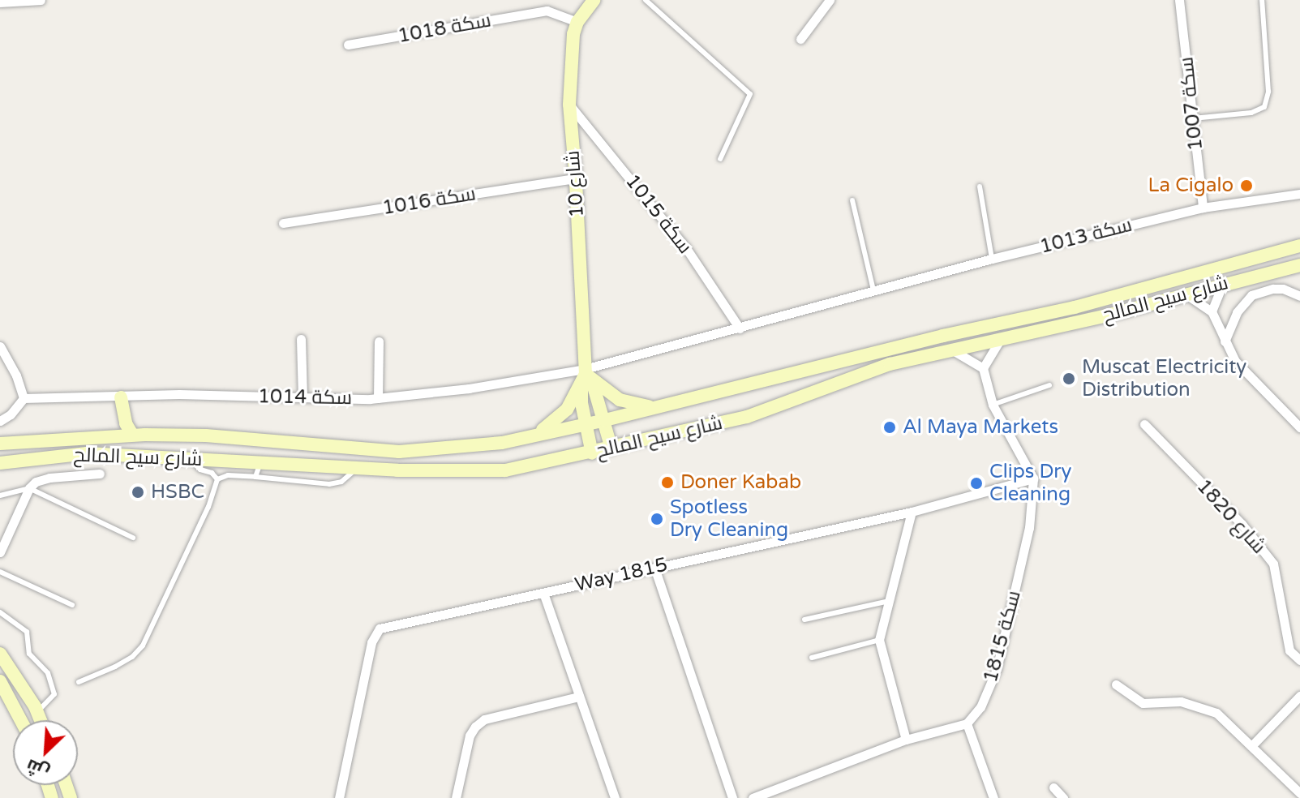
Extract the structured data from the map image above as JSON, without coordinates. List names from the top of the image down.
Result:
{
  "streets": {
    "street": [
      "سكة 1018",
      "سكة 1007",
      "شارع 10",
      "سكة 1016",
      "سكة 1015",
      "سكة 1013",
      "شارع سيح المالح",
      "سكة 1014",
      "1820 شارع",
      "Way 1815",
      "سكة 1815"
    ]
  },
  "crossings": [
    ["سكة 1018", "شارع 10"],
    ["سكة 1007", "سكة 1013"],
    ["شارع 10", "سكة 1016"],
    ["شارع 10", "سكة 1015"],
    ["شارع 10", "سكة 1013"],
    ["شارع 10", "سكة 1014"],
    ["سكة 1015", "سكة 1013"],
    ["سكة 1013", "سكة 1014"],
    ["Way 1815", "سكة 1815"]
  ],
  "places": [
    "La Cigalo",
    "Muscat Electricity Distribution",
    "Al Maya Markets",
    "Doner Kabab",
    "Clips Dry Cleaning",
    "HSBC",
    "Spotless Dry Cleaning"
  ],
  "north": "bottom left"
}
